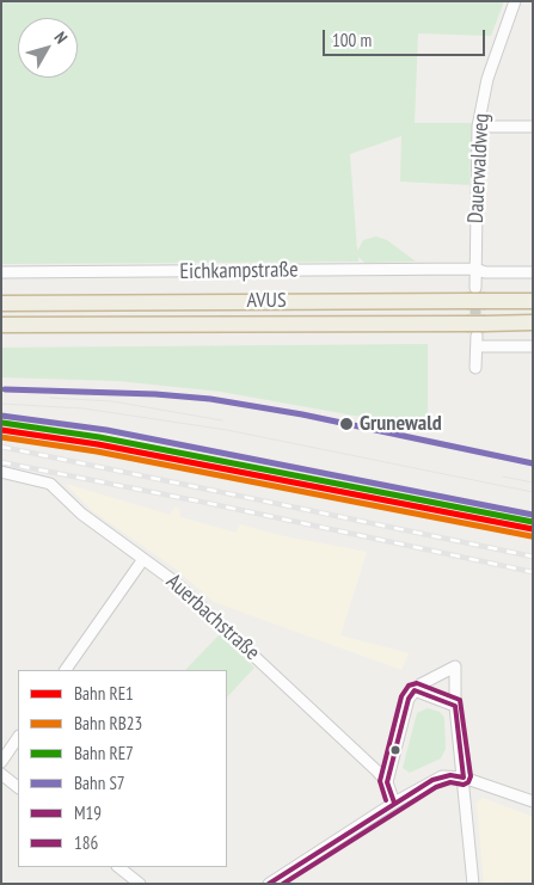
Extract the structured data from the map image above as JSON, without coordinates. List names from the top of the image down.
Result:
{
  "streets": {
    "highway": ["AVUS"],
    "street": ["Dauerwaldweg", "Eichkampstraße", "Auerbachstraße"]
  },
  "crossings": [
    ["Dauerwaldweg", "Eichkampstraße"]
  ],
  "places": ["Grunewald"],
  "lines": [
    "rail line S7",
    "rail line RE7",
    "rail line RE1",
    "rail line RB23",
    "transit line 186",
    "transit line M19"
  ],
  "legend": [
    "Bahn RE1",
    "Bahn RB23",
    "Bahn RE7",
    "Bahn S7",
    "M19",
    "186"
  ],
  "scale_bar": "100 m",
  "north": "top right"
}
